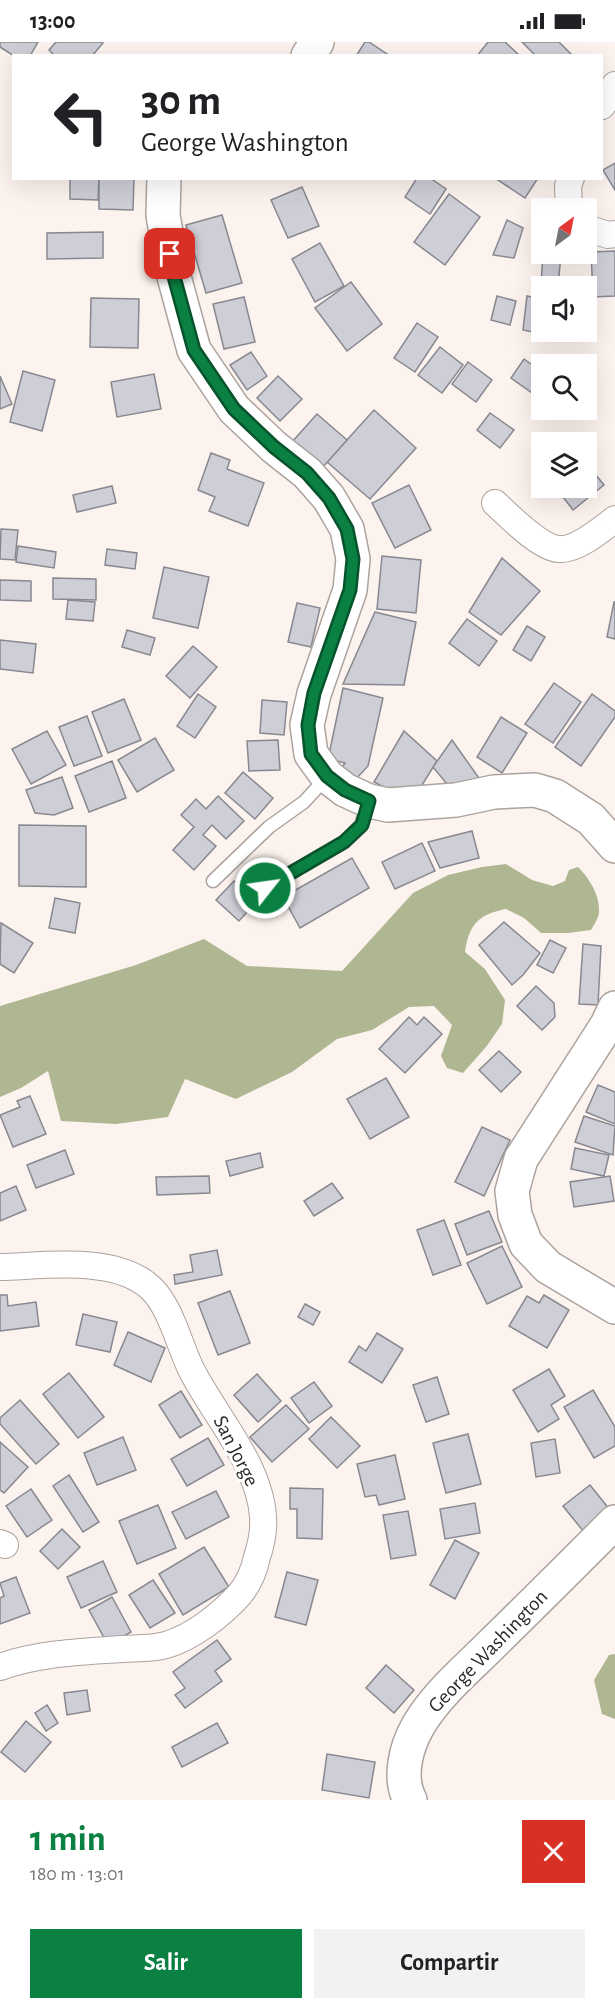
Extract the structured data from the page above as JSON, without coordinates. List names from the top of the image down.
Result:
{
  "streets": {
    "street": ["San Jorge", "George Washington"]
  },
  "north": "top right",
  "page": {
    "status": "13:00",
    "turn": ["30 m", "George Washington"],
    "heading": ["1 min", "180 m · 13:01"],
    "buttons": ["Salir", "Compartir"]
  }
}
